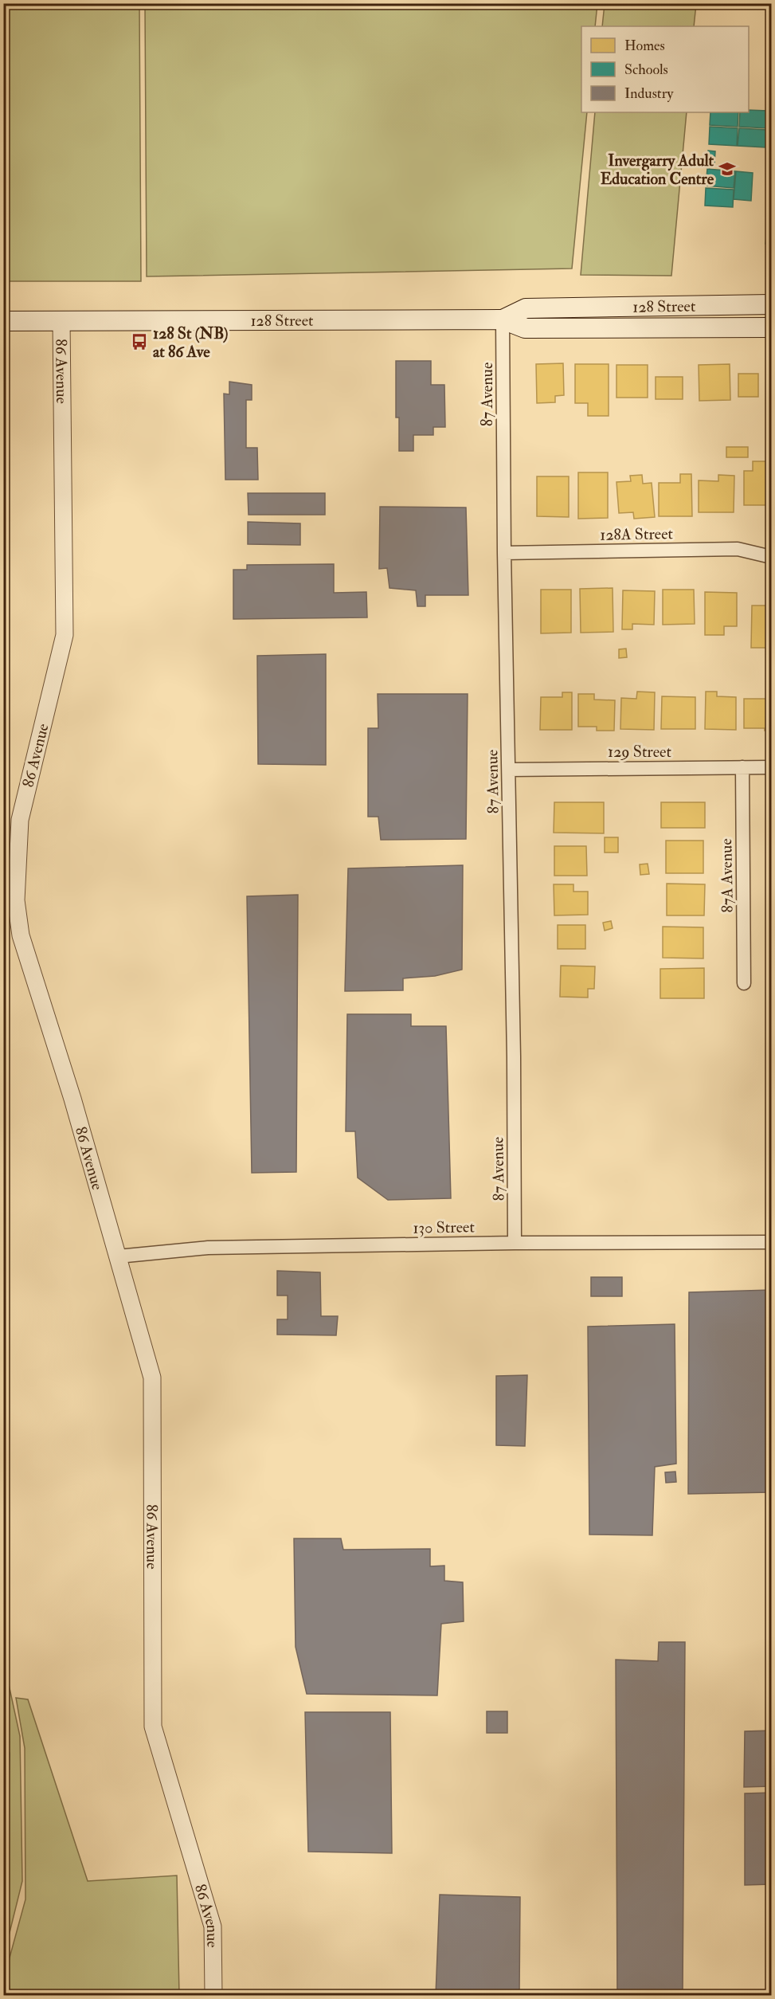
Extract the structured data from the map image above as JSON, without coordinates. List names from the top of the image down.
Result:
{
  "streets": {
    "main road": ["128 Street"],
    "street": [
      "86 Avenue",
      "87 Avenue",
      "128A Street",
      "129 Street",
      "87A Avenue",
      "130 Street"
    ]
  },
  "crossings": [
    ["128 Street", "86 Avenue"],
    ["128 Street", "87 Avenue"],
    ["86 Avenue", "130 Street"],
    ["87 Avenue", "128A Street"],
    ["87 Avenue", "129 Street"],
    ["87 Avenue", "130 Street"],
    ["129 Street", "87A Avenue"]
  ],
  "places": {
    "school or university": ["Invergarry Adult Education Centre"],
    "bus stop": ["128 St (NB) at 86 Ave"]
  },
  "legend": ["Homes", "Schools", "Industry"]
}
